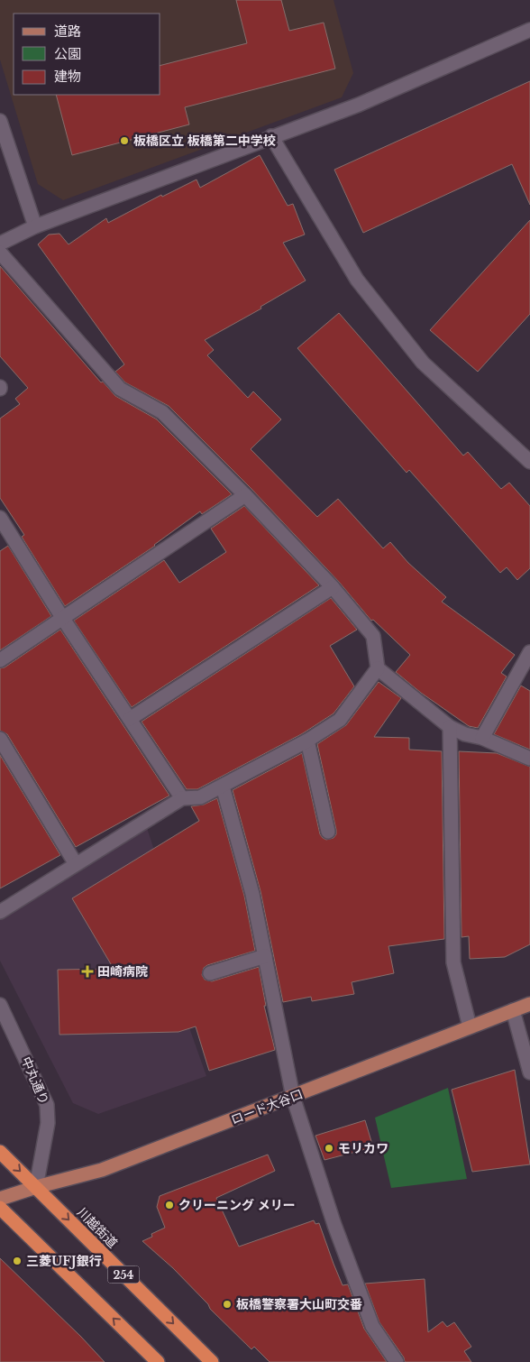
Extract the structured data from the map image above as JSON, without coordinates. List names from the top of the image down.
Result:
{
  "streets": {
    "highway": ["川越街道", "254"],
    "main road": ["ロード大谷口"],
    "street": ["中丸通り"]
  },
  "crossings": [
    ["中丸通り", "ロード大谷口"],
    ["中丸通り", "川越街道"],
    ["ロード大谷口", "川越街道"]
  ],
  "places": {
    "other": [
      "板橋区立 板橋第二中学校",
      "モリカワ",
      "クリーニング メリー",
      "三菱UFJ銀行",
      "板橋警察署大山町交番"
    ],
    "health": ["田崎病院"]
  },
  "legend": ["道路", "公園", "建物"]
}
